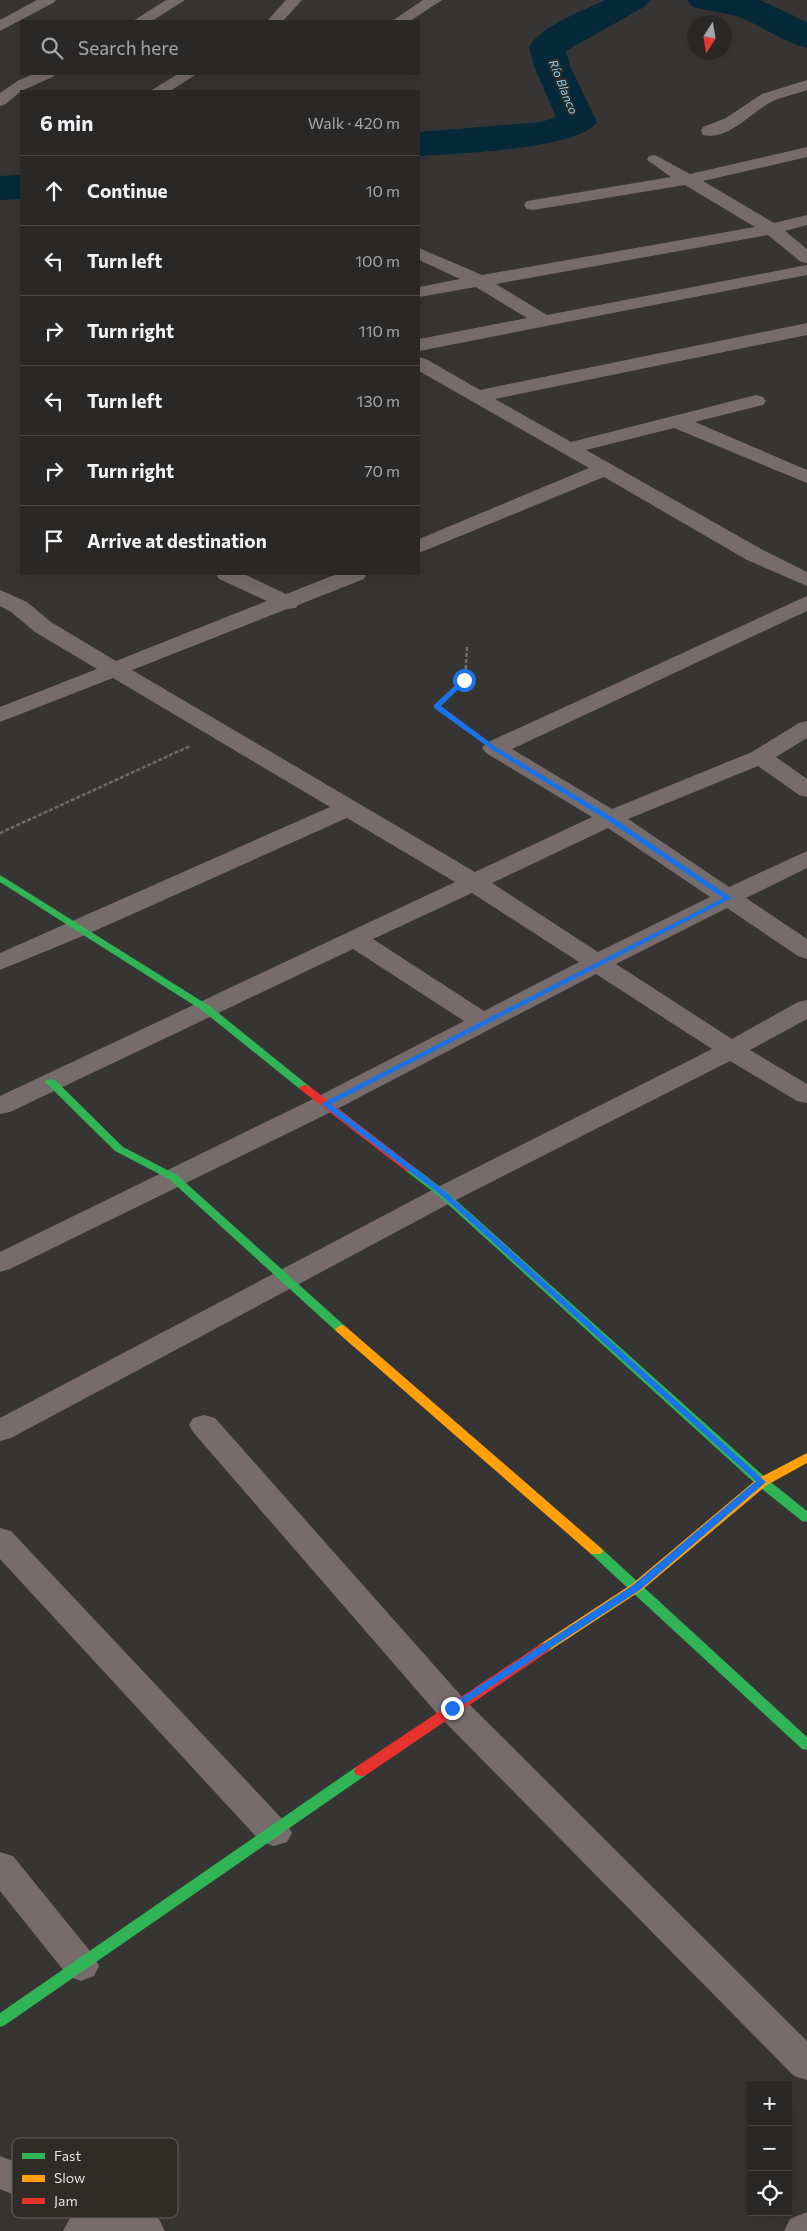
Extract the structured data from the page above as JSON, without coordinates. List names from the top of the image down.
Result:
{
  "water": ["Río Blanco"],
  "legend": ["Fast", "Slow", "Jam"],
  "north": "bottom",
  "page": {
    "search": "Search here",
    "heading": ["6 min", "Walk · 420 m"],
    "list": [
      ["Continue", "10 m"],
      ["Turn left", "100 m"],
      ["Turn right", "110 m"],
      ["Turn left", "130 m"],
      ["Turn right", "70 m"],
      "Arrive at destination"
    ],
    "map_buttons": ["+", "−"]
  }
}
